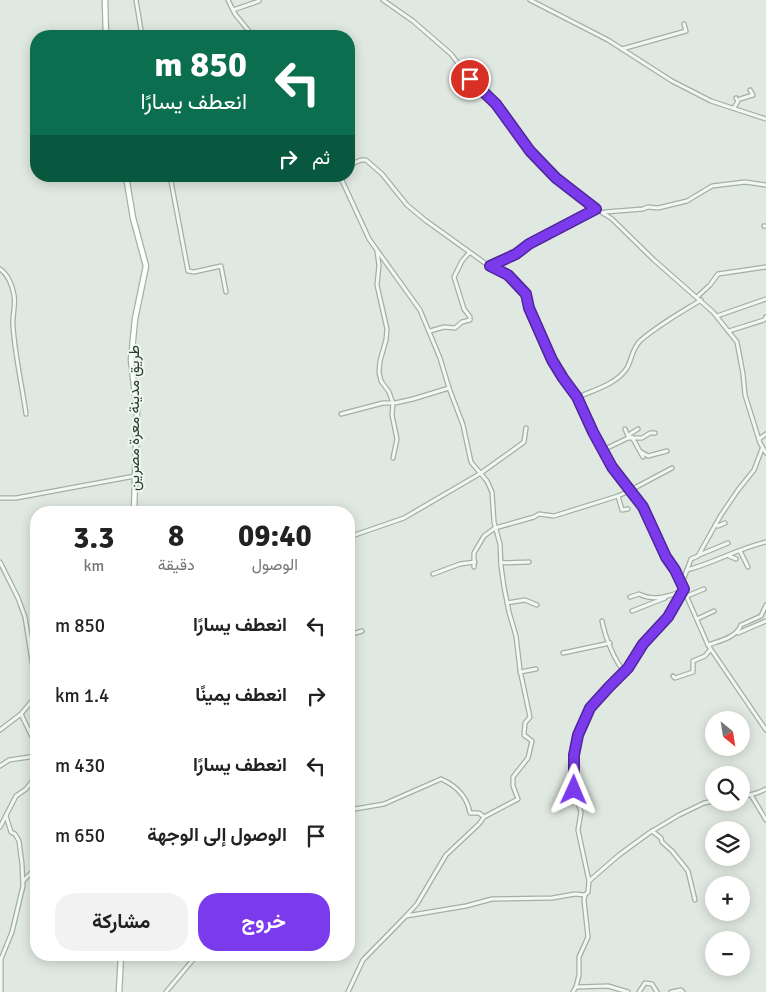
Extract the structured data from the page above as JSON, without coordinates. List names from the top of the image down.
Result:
{
  "streets": {
    "main road": ["طريق مدينة معرة مصرين"]
  },
  "north": "bottom right",
  "page": {
    "turn": ["850 m", "انعطف يسارًا"],
    "then": "ثم",
    "eta": [
      "09:40",
      "الوصول",
      "8",
      "دقيقة",
      "3.3",
      "km"
    ],
    "list": [
      {
        "name": "انعطف يسارًا",
        "value": "850 m"
      },
      {
        "name": "انعطف يمينًا",
        "value": "1.4 km"
      },
      {
        "name": "انعطف يسارًا",
        "value": "430 m"
      },
      {
        "name": "الوصول إلى الوجهة",
        "value": "650 m"
      }
    ],
    "map_buttons": ["+", "−"],
    "buttons": ["خروج", "مشاركة"]
  }
}
